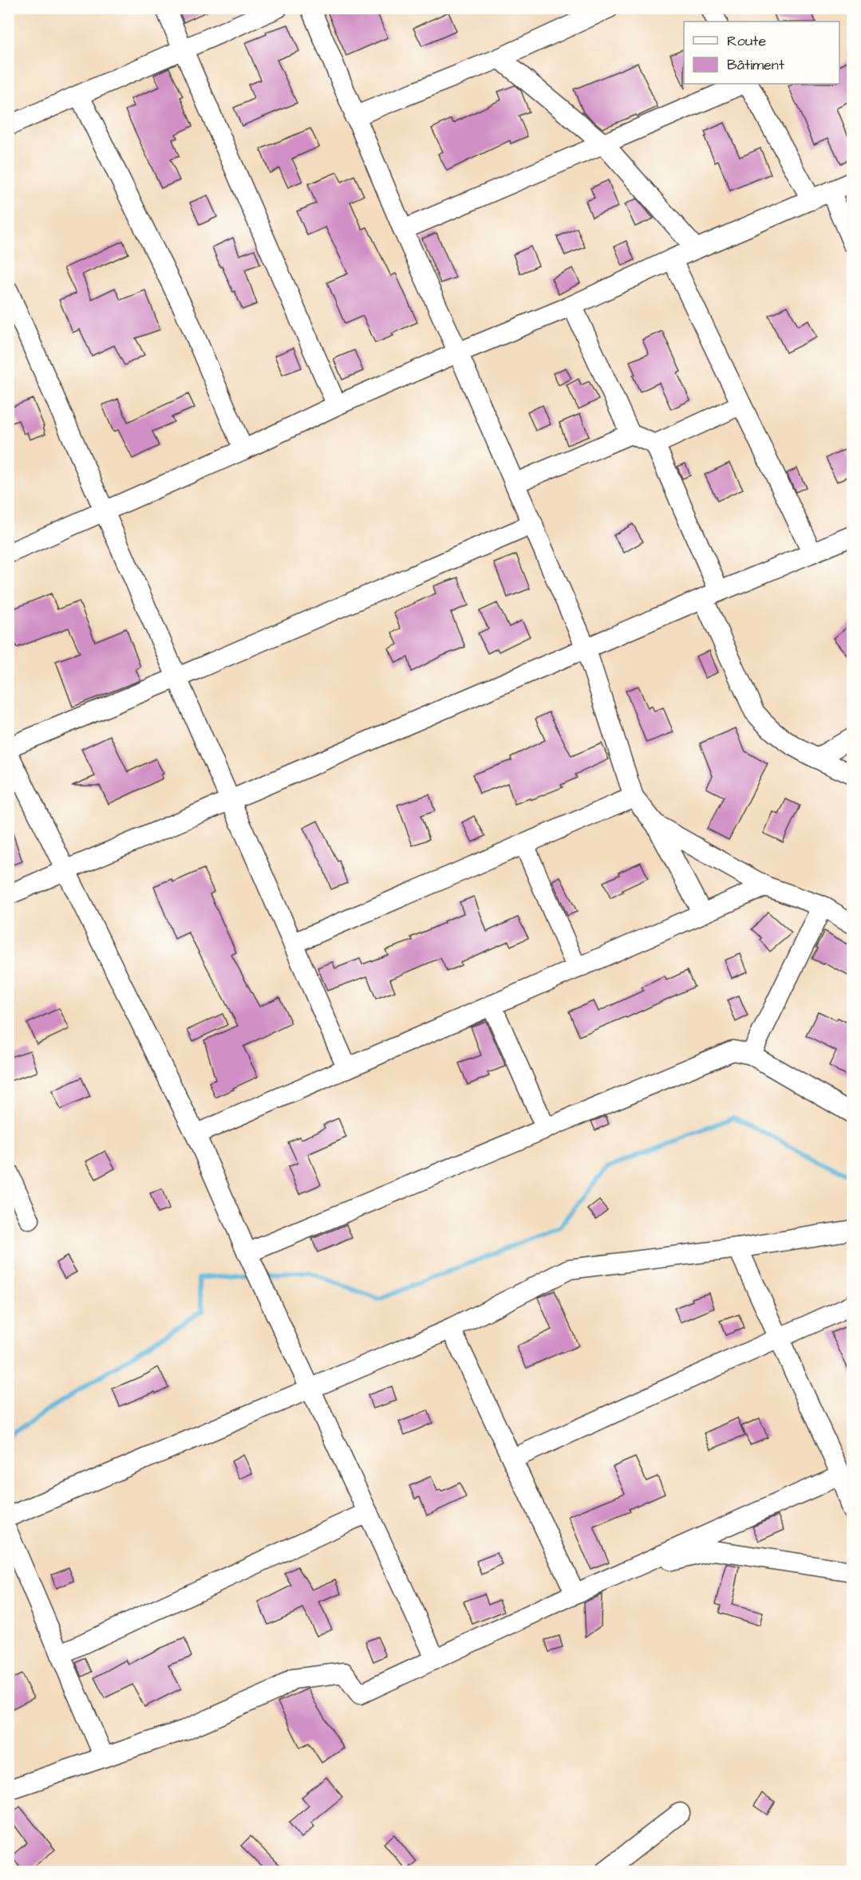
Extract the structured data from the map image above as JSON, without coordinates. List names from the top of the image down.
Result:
{
  "legend": ["Route", "Bâtiment"]
}
